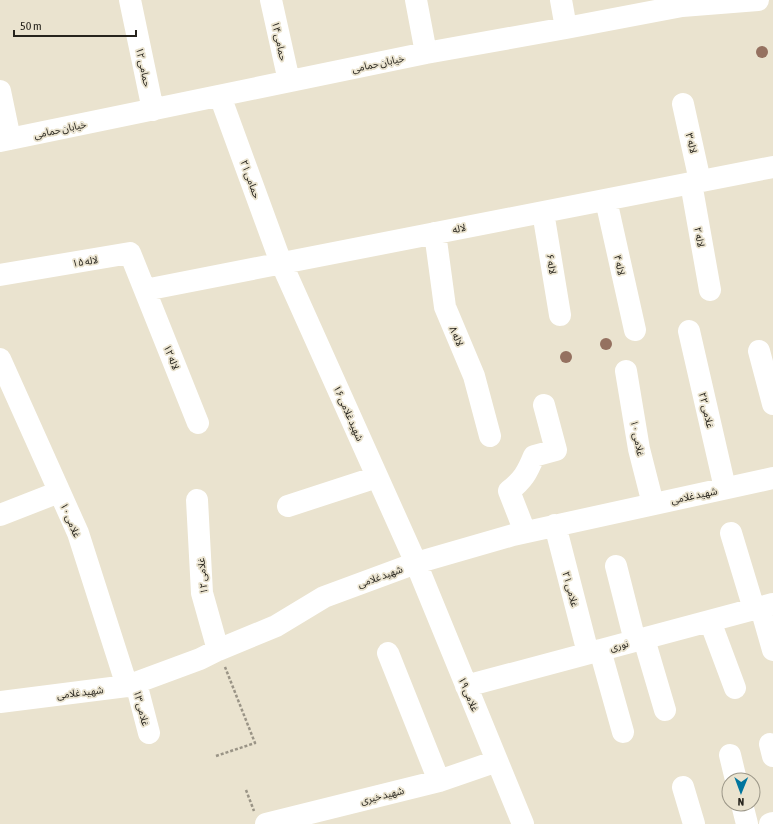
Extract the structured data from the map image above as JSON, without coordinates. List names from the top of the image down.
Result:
{
  "streets": {
    "street": [
      "حمامی ۱۴",
      "خیابان حمامی",
      "حمامی ۱۲",
      "لاله ۳",
      "حمامی ۲۱",
      "لاله",
      "لاله ۲",
      "لاله ۱۵",
      "لاله ۶",
      "لاله ۴",
      "لاله ۸",
      "لاله ۱۲",
      "غلامی ۲۲",
      "شهید غلامی ۱۶",
      "غلامی ۱۰",
      "شهید غلامی",
      "غلامی ۱۲",
      "غلامی ۲۱",
      "نوری",
      "غلامی ۱۹",
      "غلامی ۱۳",
      "شهید خیری"
    ]
  },
  "crossings": [
    ["حمامی ۱۴", "خیابان حمامی"],
    ["خیابان حمامی", "حمامی ۱۲"],
    ["خیابان حمامی", "حمامی ۲۱"],
    ["لاله ۳", "لاله"],
    ["لاله ۳", "لاله ۲"],
    ["حمامی ۲۱", "لاله"],
    ["حمامی ۲۱", "شهید غلامی ۱۶"],
    ["لاله", "لاله ۲"],
    ["لاله", "لاله ۱۵"],
    ["لاله", "لاله ۶"],
    ["لاله", "لاله ۴"],
    ["لاله", "لاله ۸"],
    ["لاله", "لاله ۱۲"],
    ["لاله", "شهید غلامی ۱۶"],
    ["لاله ۱۵", "لاله ۱۲"],
    ["غلامی ۲۲", "شهید غلامی"],
    ["شهید غلامی ۱۶", "شهید غلامی"],
    ["شهید غلامی ۱۶", "غلامی ۱۹"],
    ["غلامی ۱۰", "شهید غلامی"],
    ["غلامی ۱۰", "غلامی ۱۳"],
    ["شهید غلامی", "غلامی ۱۲"],
    ["شهید غلامی", "غلامی ۲۱"],
    ["شهید غلامی", "غلامی ۱۹"],
    ["شهید غلامی", "غلامی ۱۳"],
    ["غلامی ۲۱", "نوری"],
    ["نوری", "غلامی ۱۹"],
    ["غلامی ۱۹", "شهید خیری"]
  ],
  "scale_bar": "50 m",
  "north": "bottom"
}
